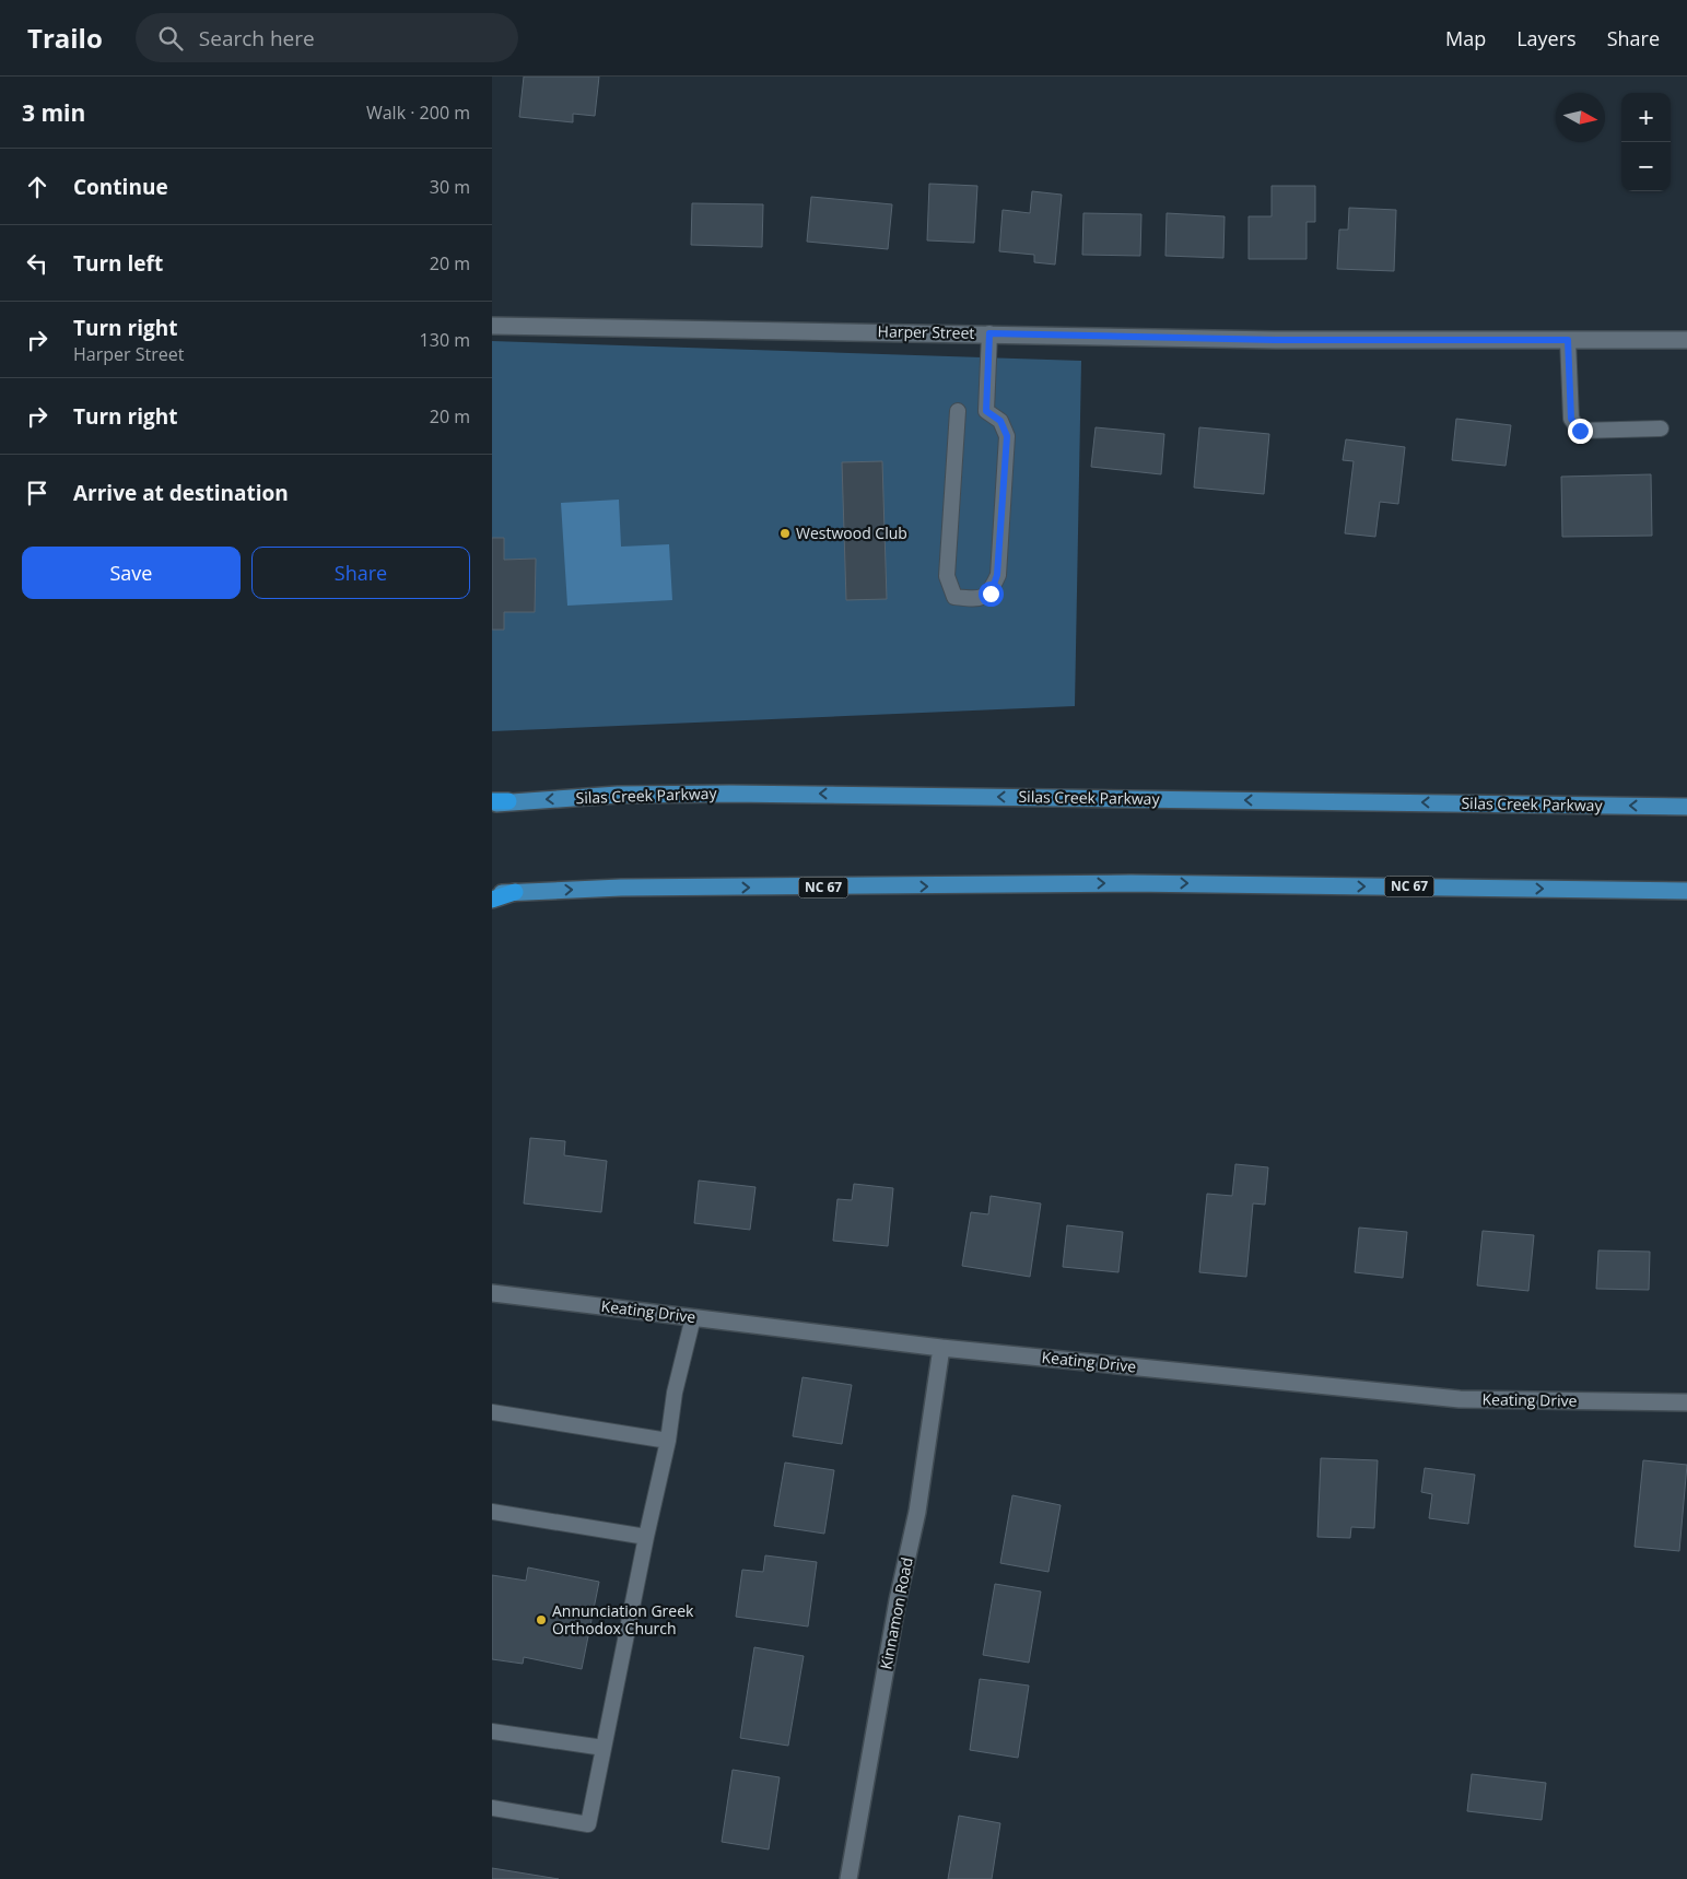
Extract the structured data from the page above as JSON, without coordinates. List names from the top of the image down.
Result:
{
  "streets": {
    "main road": ["Silas Creek Parkway", "NC 67"],
    "street": ["Harper Street", "Keating Drive", "Kinnamon Road"]
  },
  "crossings": [
    ["Keating Drive", "Kinnamon Road"]
  ],
  "places": ["Westwood Club", "Annunciation Greek Orthodox Church"],
  "north": "right",
  "page": {
    "header": "Trailo",
    "search": "Search here",
    "nav": ["Map", "Layers", "Share"],
    "heading": ["3 min", "Walk · 200 m"],
    "map_buttons": ["+", "−"],
    "list": [
      ["Continue", "30 m"],
      ["Turn left", "20 m"],
      ["Turn right", "Harper Street", "130 m"],
      ["Turn right", "20 m"],
      "Arrive at destination"
    ],
    "buttons": ["Save", "Share"]
  }
}
